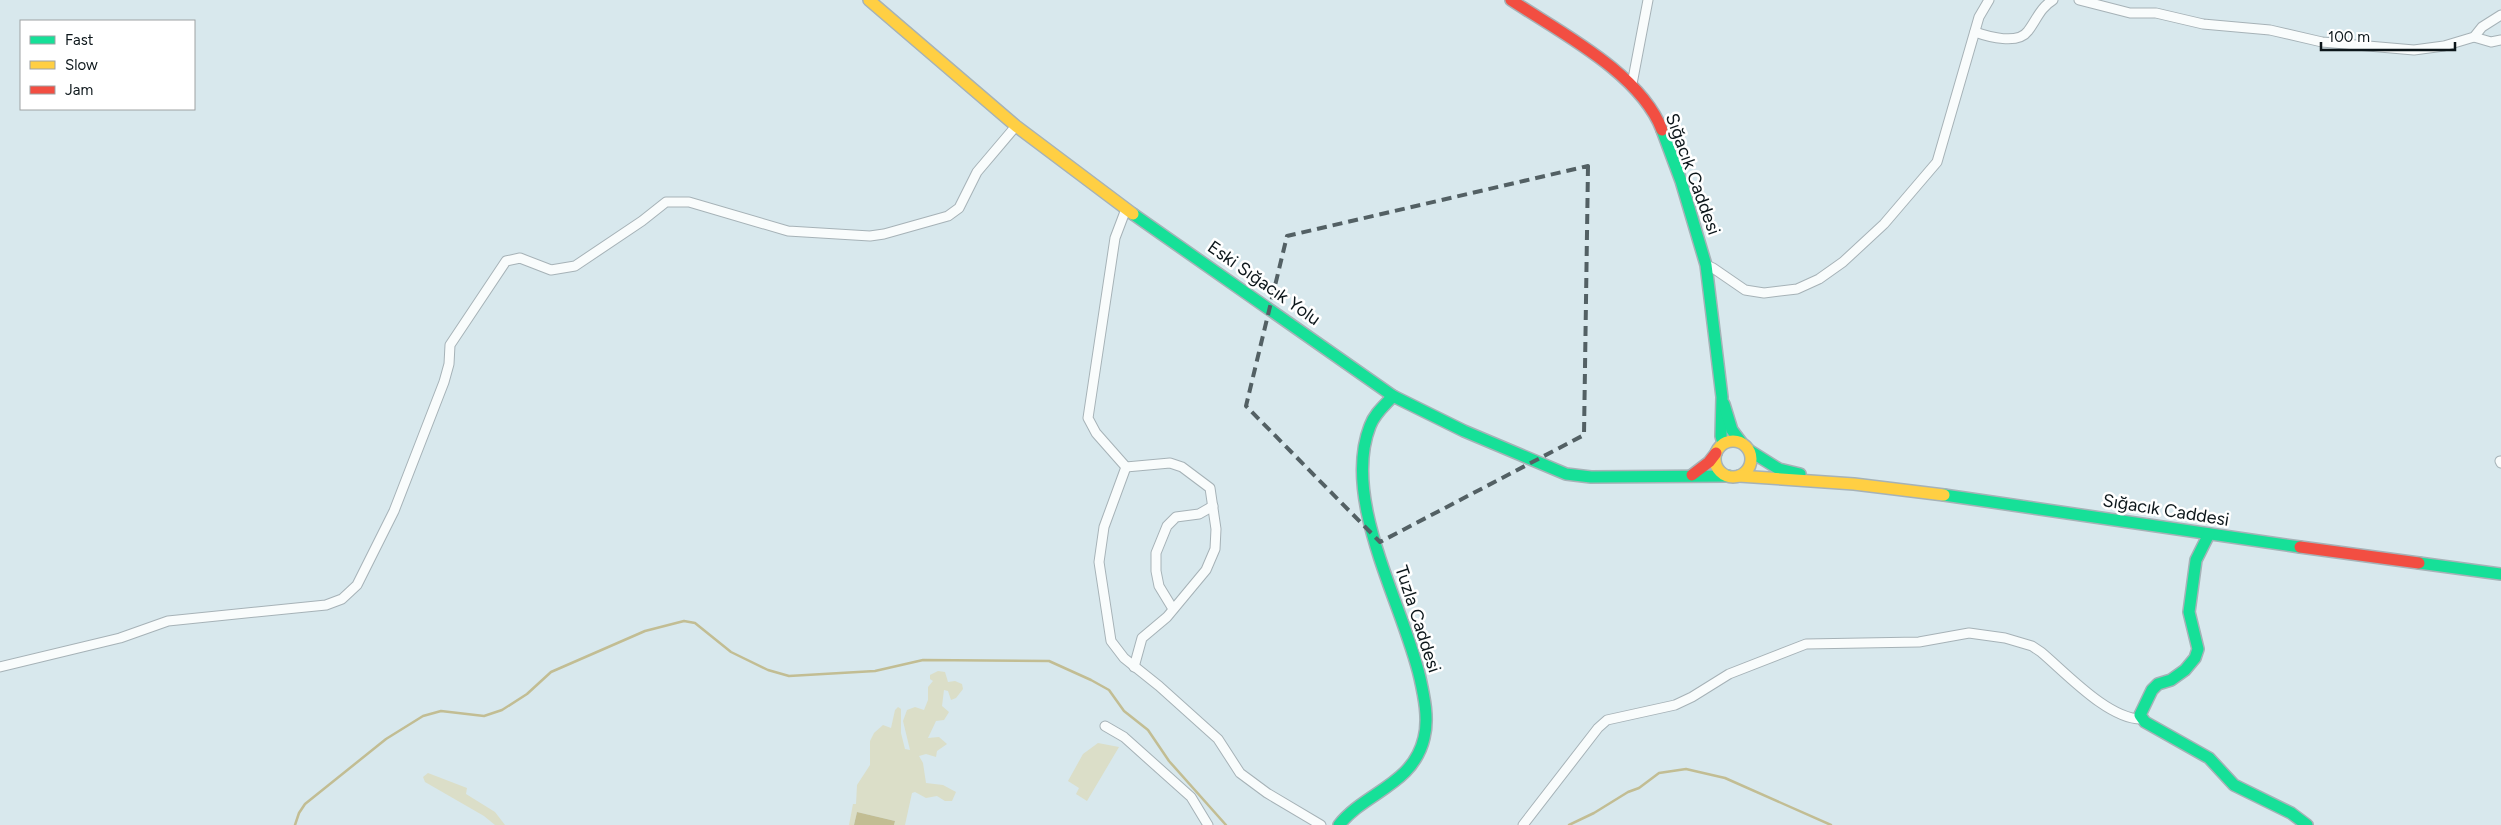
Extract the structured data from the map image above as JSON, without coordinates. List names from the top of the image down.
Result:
{
  "streets": {
    "main road": ["Sığacık Caddesi", "Eski Sığacık Yolu", "Tuzla Caddesi"]
  },
  "crossings": [
    ["Sığacık Caddesi", "Eski Sığacık Yolu"],
    ["Eski Sığacık Yolu", "Tuzla Caddesi"]
  ],
  "legend": ["Fast", "Slow", "Jam"],
  "scale_bar": "100 m"
}
